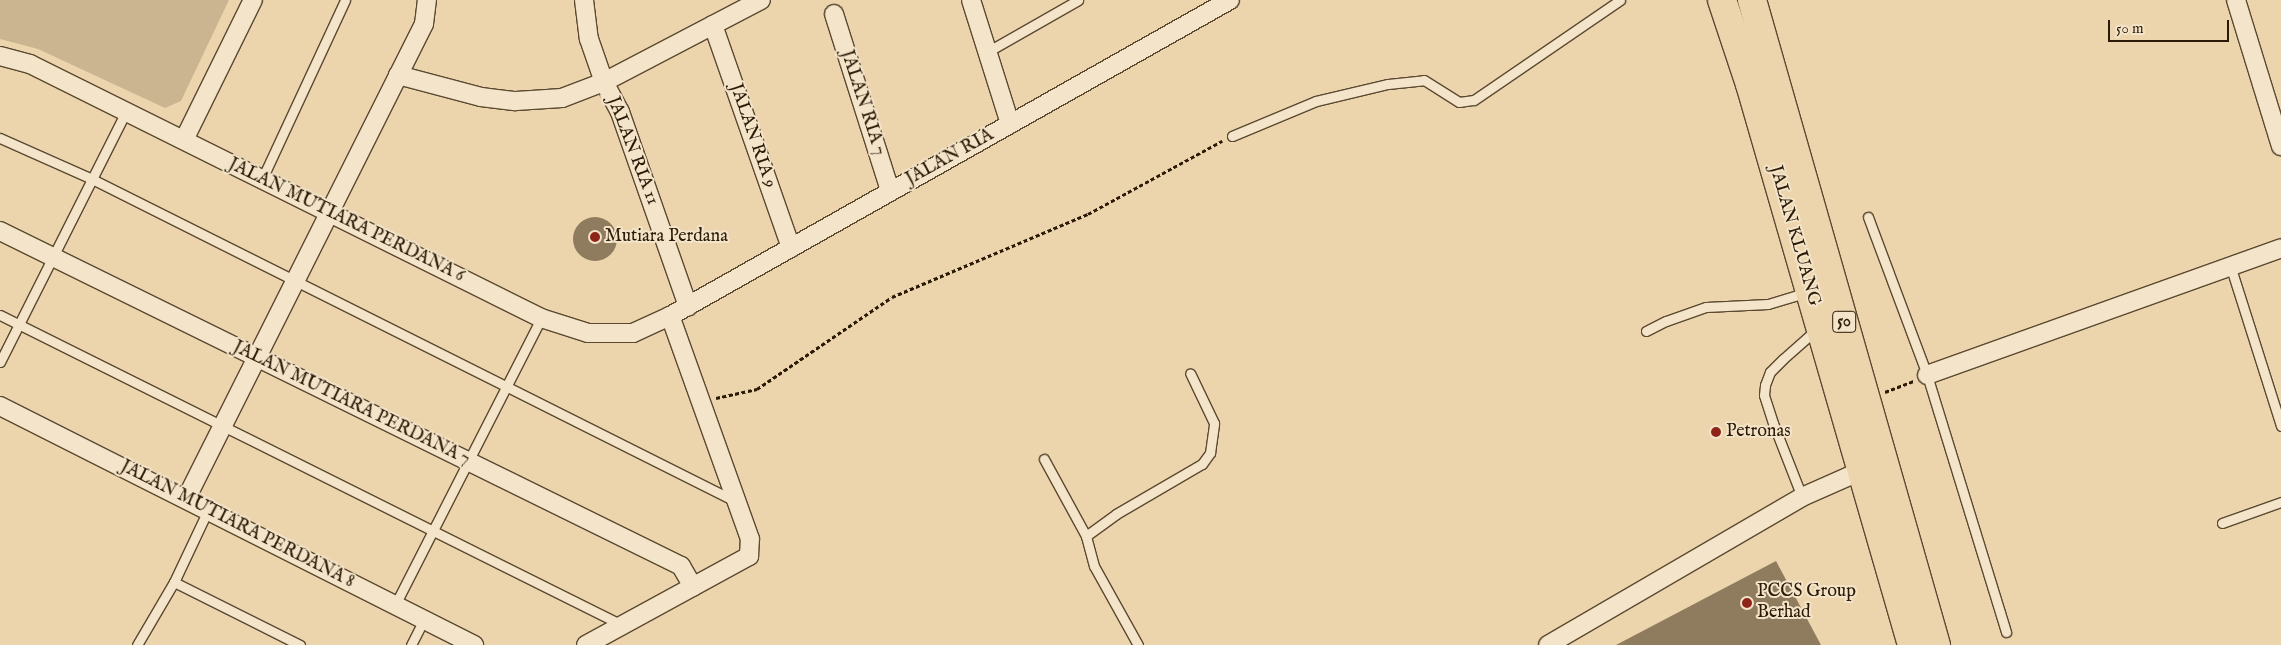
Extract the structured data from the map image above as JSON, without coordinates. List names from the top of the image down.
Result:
{
  "streets": {
    "highway": ["JALAN KLUANG", "50"],
    "street": [
      "JALAN RIA 7",
      "JALAN RIA 9",
      "JALAN RIA 11",
      "JALAN RIA",
      "JALAN MUTIARA PERDANA 6",
      "JALAN MUTIARA PERDANA 7",
      "JALAN MUTIARA PERDANA 8"
    ]
  },
  "crossings": [
    ["JALAN RIA 7", "JALAN RIA"],
    ["JALAN RIA 9", "JALAN RIA"],
    ["JALAN RIA 11", "JALAN RIA"],
    ["JALAN RIA", "JALAN MUTIARA PERDANA 6"]
  ],
  "places": ["Mutiara Perdana", "Petronas", "PCCS Group Berhad"],
  "scale_bar": "50 m"
}
